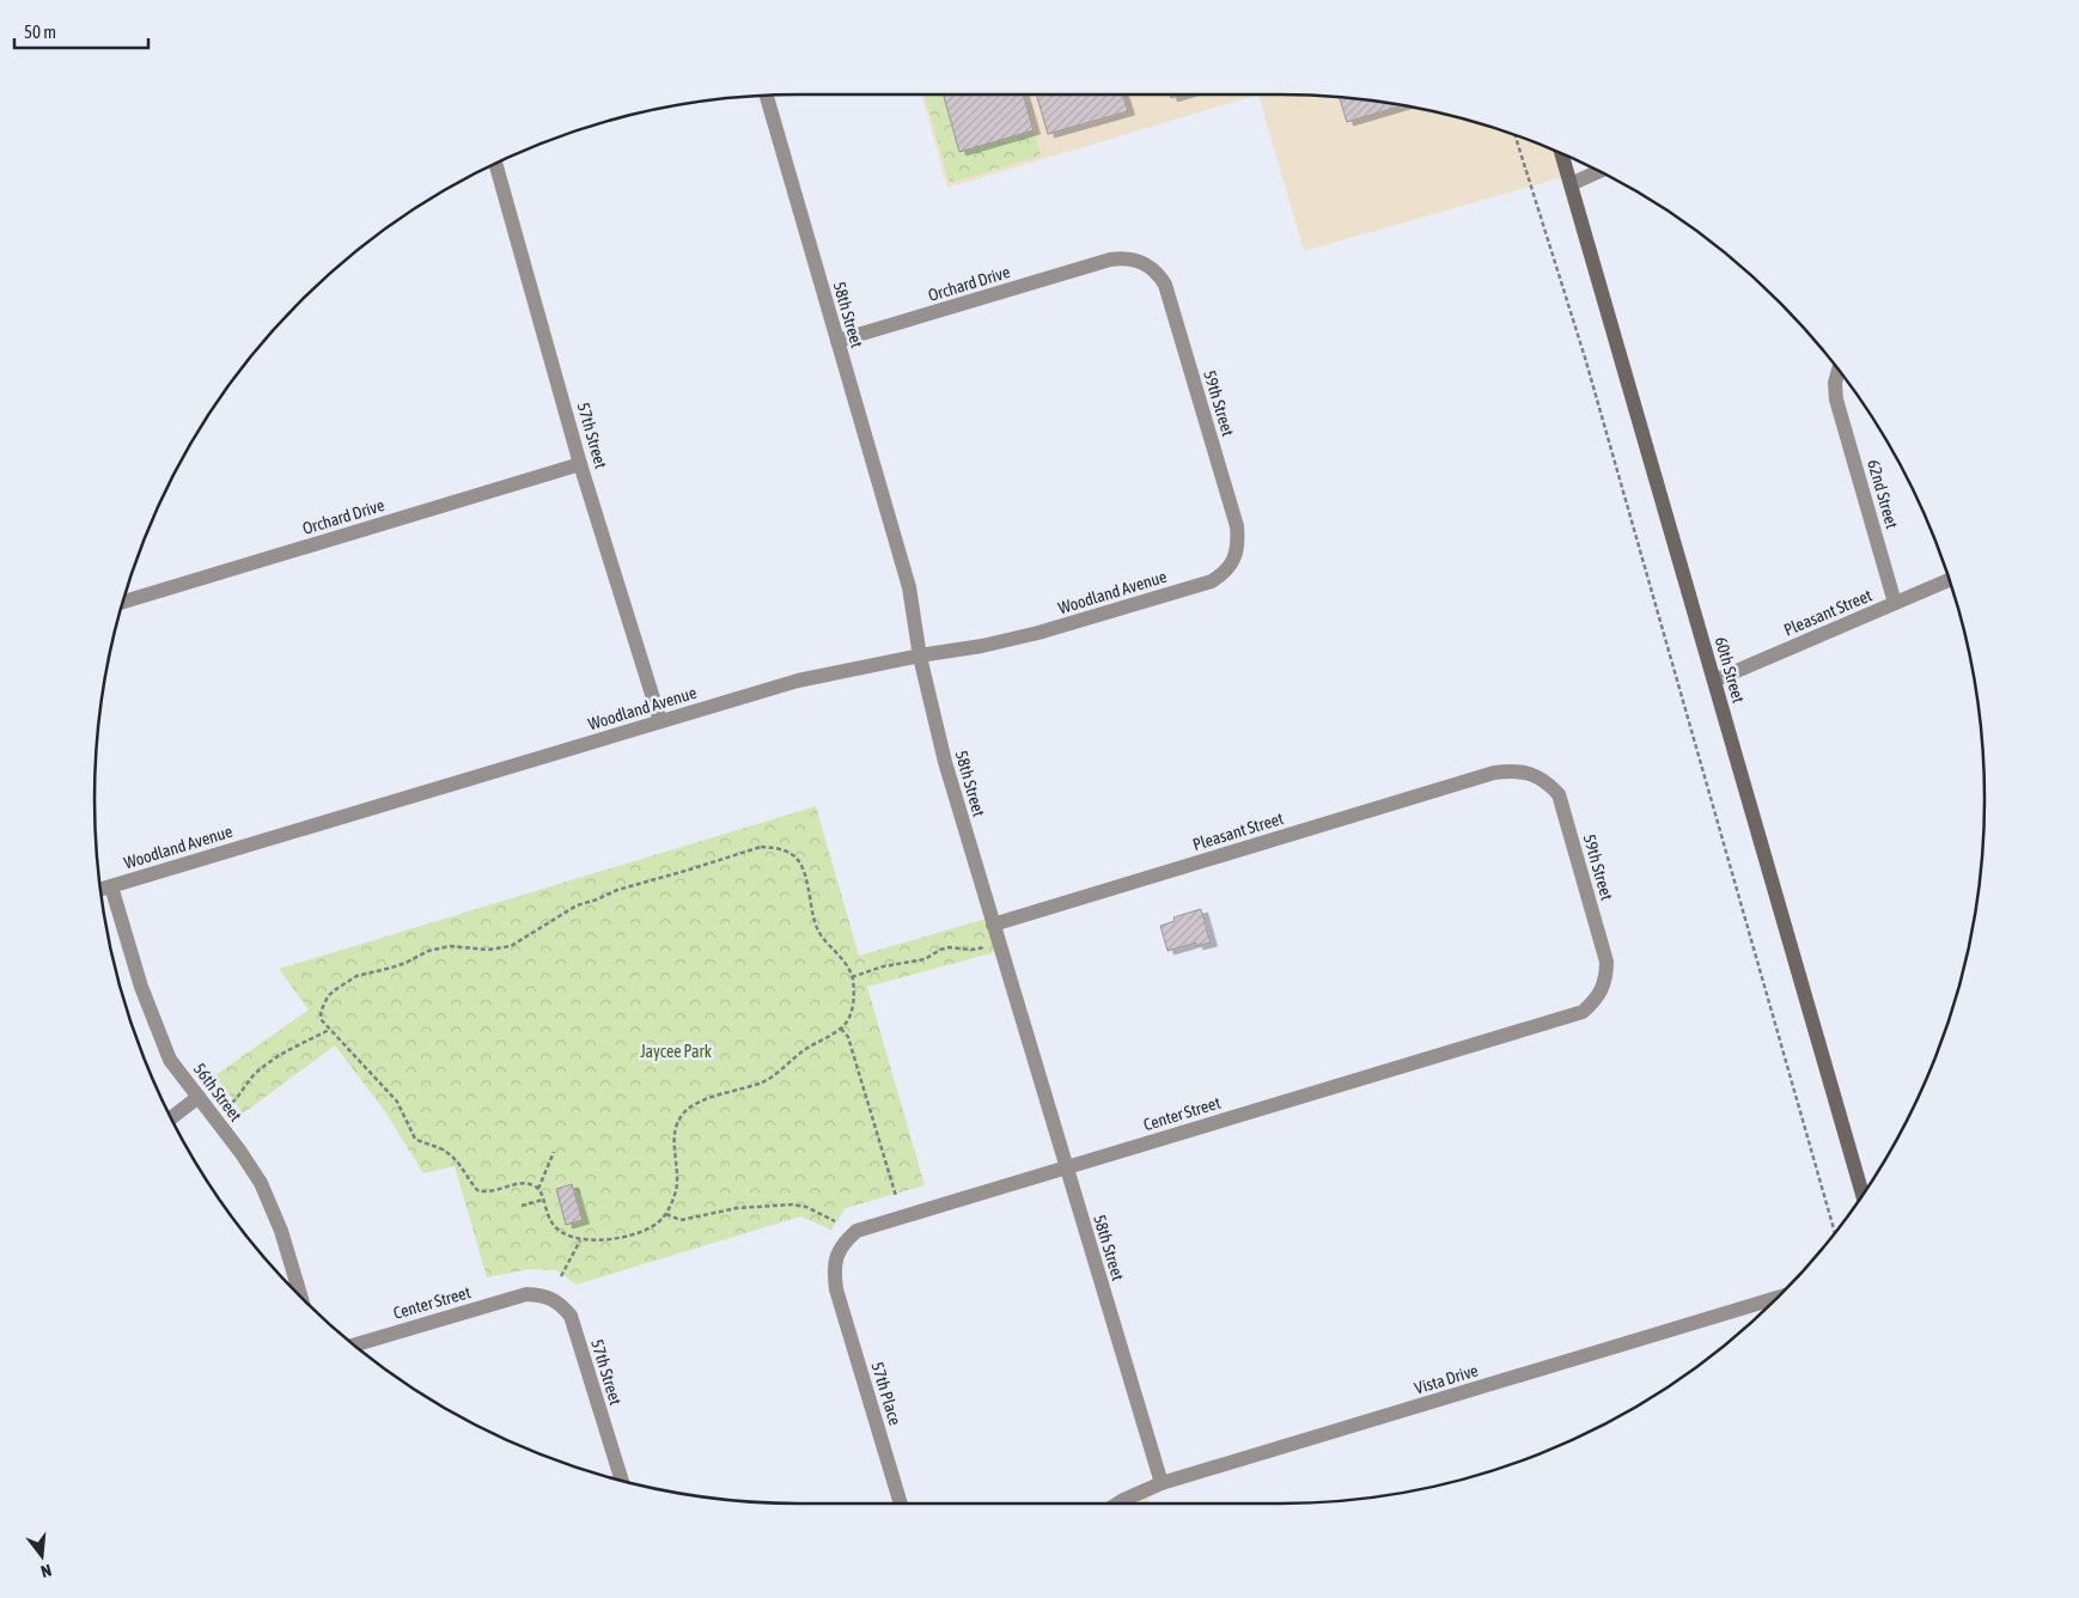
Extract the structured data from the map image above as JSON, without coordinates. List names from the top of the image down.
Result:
{
  "streets": {
    "main road": ["60th Street"],
    "street": [
      "Orchard Drive",
      "58th Street",
      "59th Street",
      "57th Street",
      "62nd Street",
      "Woodland Avenue",
      "Pleasant Street",
      "56th Street",
      "Center Street",
      "Vista Drive",
      "57th Place"
    ]
  },
  "crossings": [
    ["Orchard Drive", "58th Street"],
    ["Orchard Drive", "59th Street"],
    ["Orchard Drive", "57th Street"],
    ["58th Street", "Woodland Avenue"],
    ["58th Street", "Pleasant Street"],
    ["58th Street", "Center Street"],
    ["58th Street", "Vista Drive"],
    ["59th Street", "Woodland Avenue"],
    ["59th Street", "Pleasant Street"],
    ["59th Street", "Center Street"],
    ["57th Street", "Woodland Avenue"],
    ["57th Street", "Center Street"],
    ["62nd Street", "Pleasant Street"],
    ["Woodland Avenue", "56th Street"],
    ["Pleasant Street", "60th Street"],
    ["Center Street", "57th Place"]
  ],
  "parks": ["Jaycee Park"],
  "scale_bar": "50 m",
  "north": "bottom"
}
